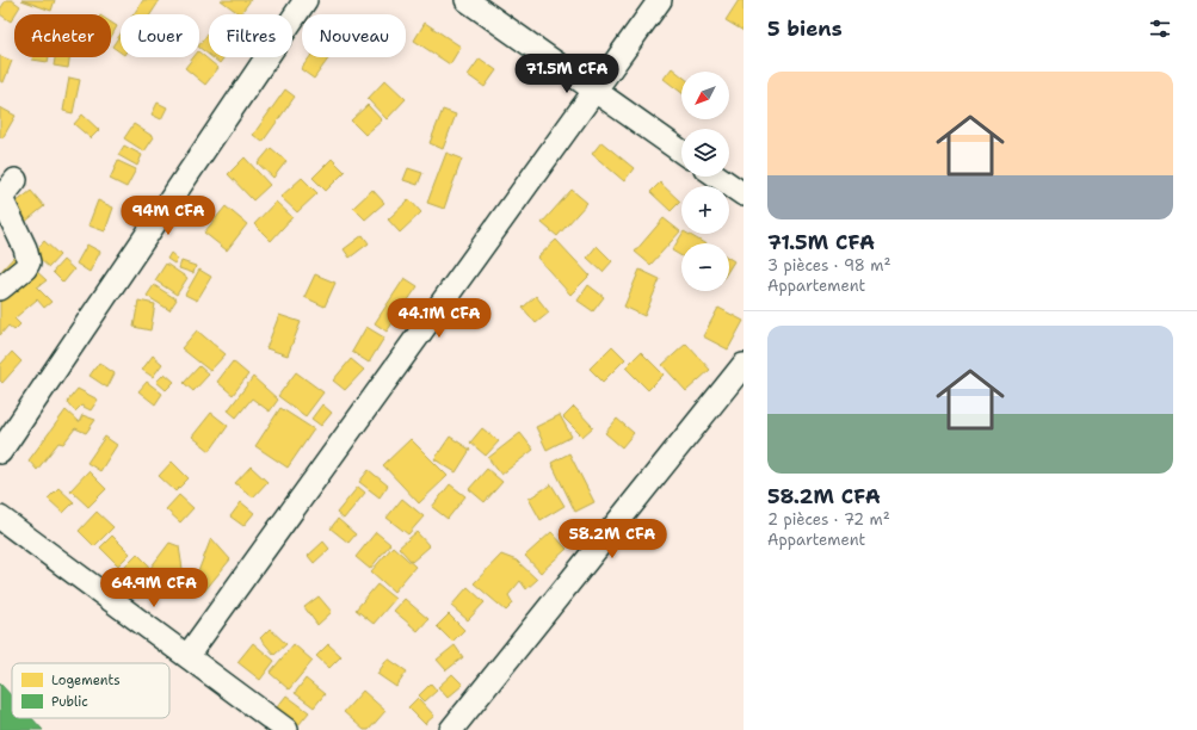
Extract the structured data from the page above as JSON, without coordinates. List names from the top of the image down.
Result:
{
  "legend": ["Logements", "Public"],
  "north": "bottom left",
  "page": {
    "heading": "5 biens",
    "chip": [
      "Acheter",
      "Louer",
      "Filtres",
      "Nouveau"
    ],
    "price": [
      "71.5M CFA",
      "94M CFA",
      "44.1M CFA",
      "58.2M CFA",
      "64.9M CFA"
    ],
    "list": [
      {
        "name": "71.5M CFA",
        "note": "3 pièces · 98 m² · Appartement"
      },
      {
        "name": "58.2M CFA",
        "note": "2 pièces · 72 m² · Appartement"
      }
    ],
    "map_buttons": ["+", "−"]
  }
}
